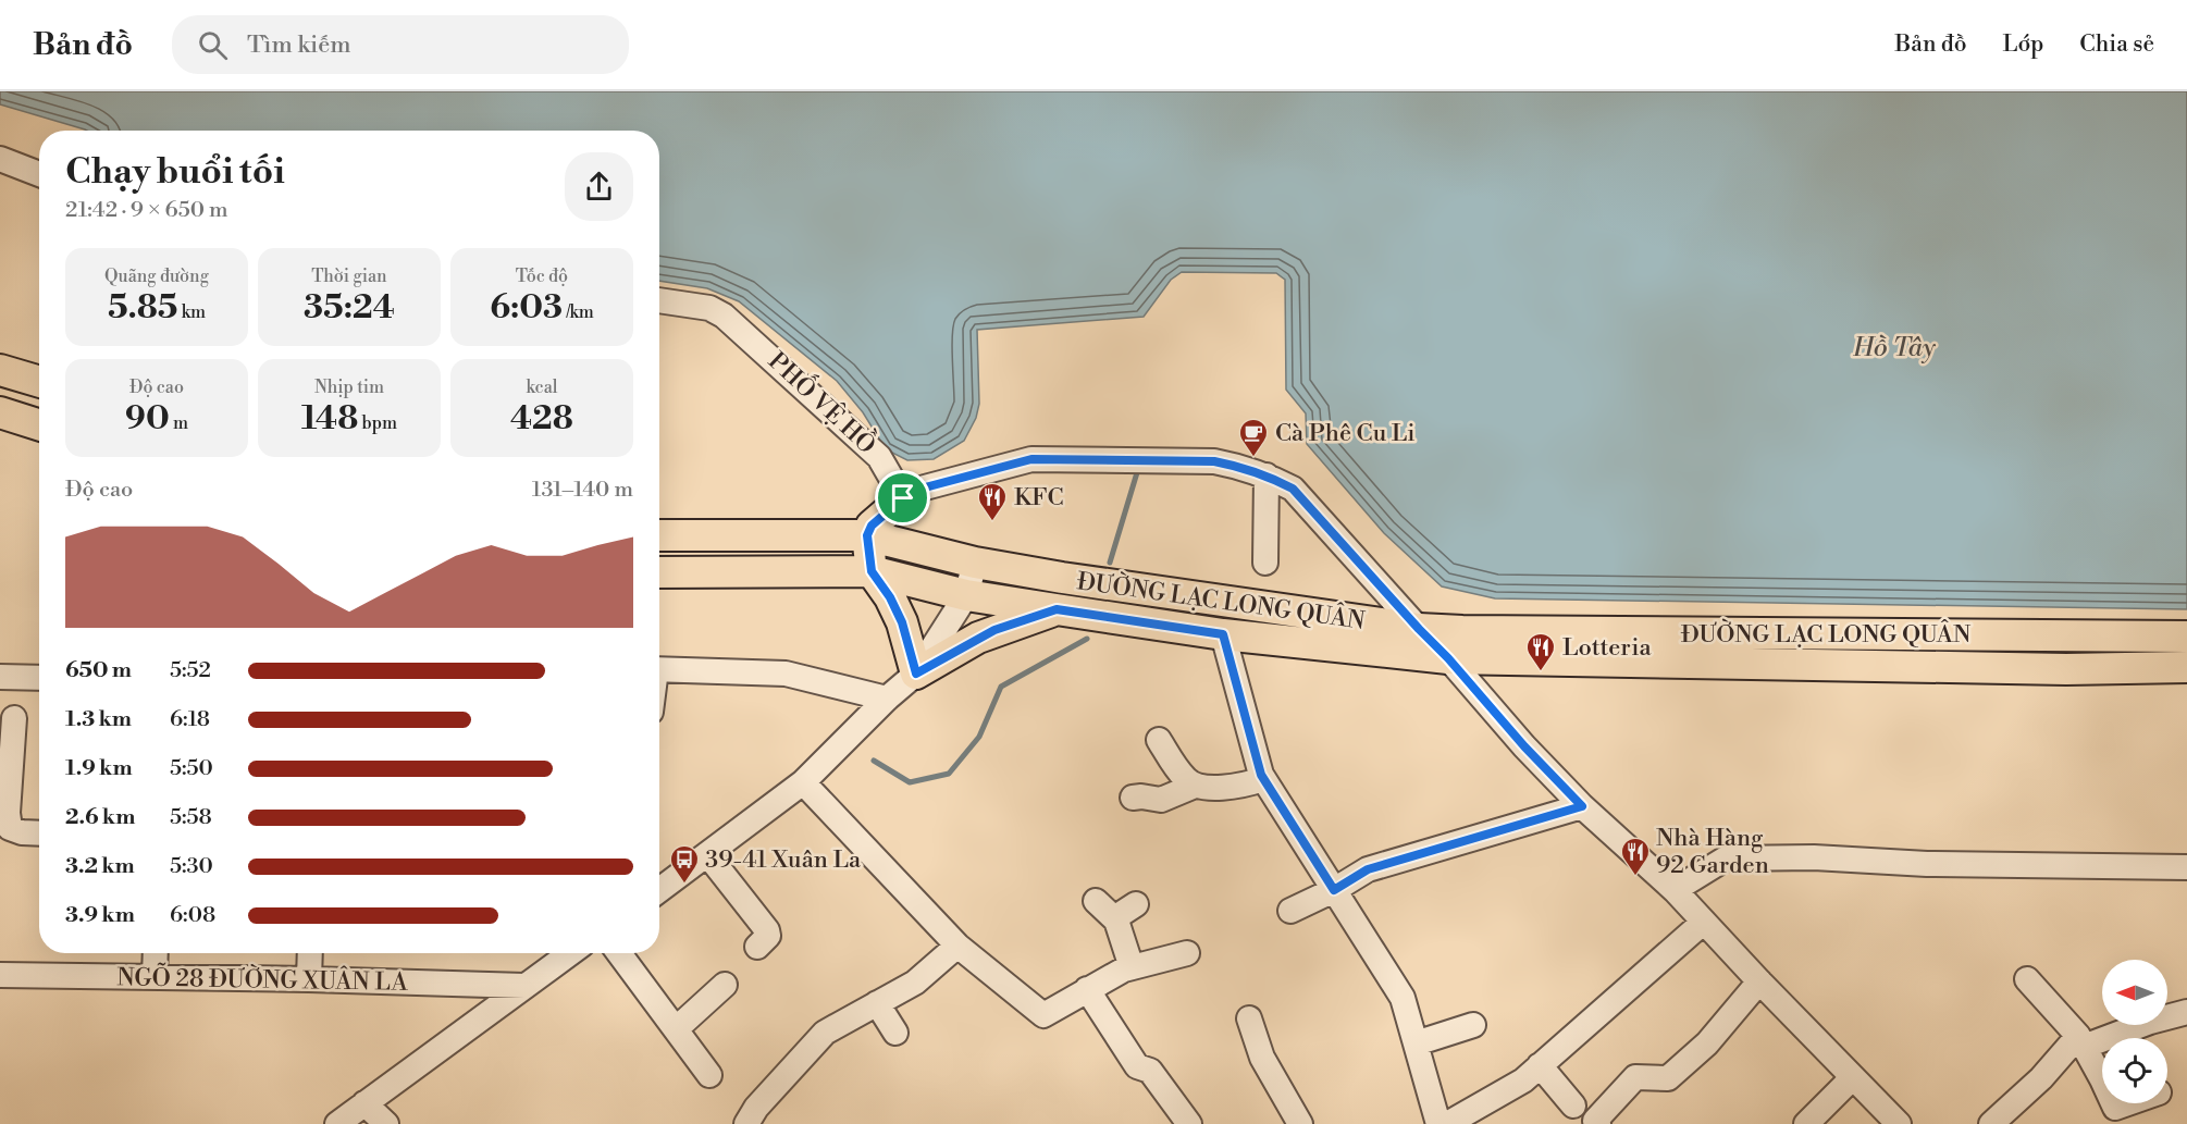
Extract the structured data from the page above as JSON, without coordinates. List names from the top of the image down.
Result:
{
  "streets": {
    "main road": ["ĐƯỜNG LẠC LONG QUÂN"],
    "street": ["PHỐ VỆ HỒ", "NGÕ 28 ĐƯỜNG XUÂN LA"]
  },
  "water": ["Hồ Tây"],
  "places": {
    "cafe": ["Cà Phê Cu Li"],
    "restaurant": ["KFC", "Lotteria", "Nhà Hàng 92 Garden"],
    "bus stop": ["39-41 Xuân La"]
  },
  "north": "left",
  "page": {
    "header": "Bản đồ",
    "search": "Tìm kiếm",
    "nav": ["Bản đồ", "Lớp", "Chia sẻ"],
    "heading": ["Chạy buổi tối", "21:42 · 9 × 650 m"],
    "stats": [
      ["Quãng đường", "5.85 km"],
      ["Thời gian", "35:24"],
      ["Tốc độ", "6:03 /km"],
      ["Độ cao", "90 m"],
      ["Nhịp tim", "148 bpm"],
      ["kcal", "428"]
    ],
    "chart": ["Độ cao", "131–140 m"],
    "list": [
      {
        "name": "650 m",
        "note": "5:52"
      },
      {
        "name": "1.3 km",
        "note": "6:18"
      },
      {
        "name": "1.9 km",
        "note": "5:50"
      },
      {
        "name": "2.6 km",
        "note": "5:58"
      },
      {
        "name": "3.2 km",
        "note": "5:30"
      },
      {
        "name": "3.9 km",
        "note": "6:08"
      }
    ]
  }
}
